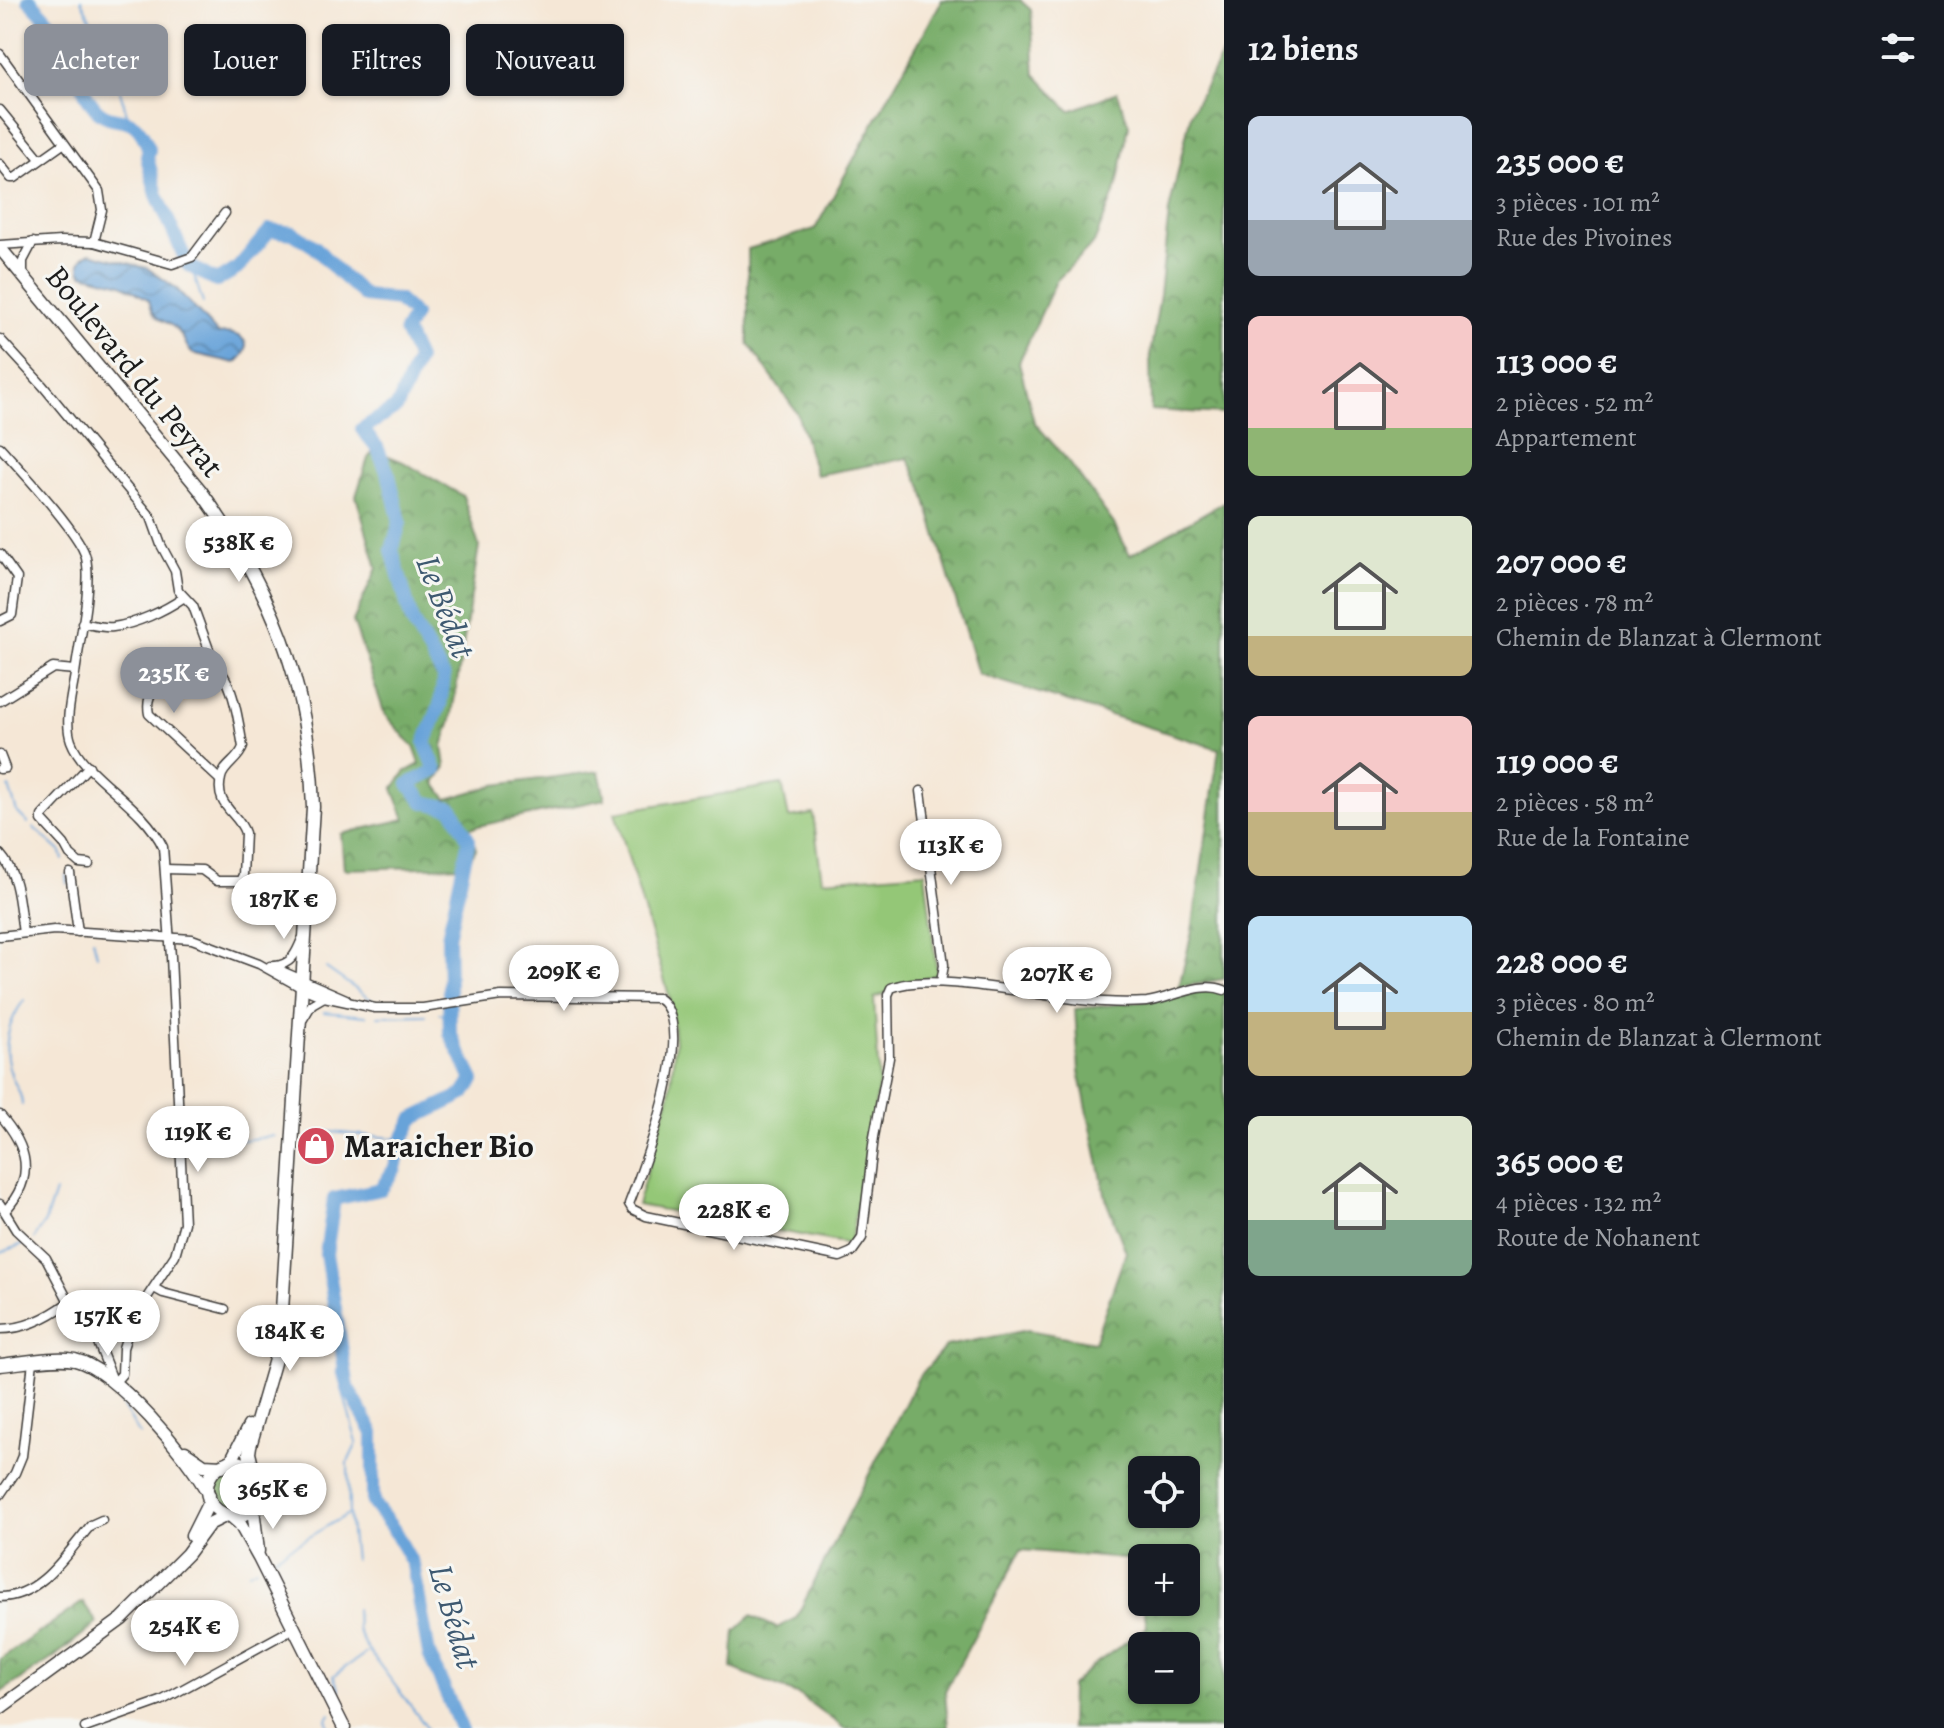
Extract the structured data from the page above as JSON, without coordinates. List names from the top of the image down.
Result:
{
  "streets": {
    "main road": ["Boulevard du Peyrat"]
  },
  "water": ["Le Bédat"],
  "places": {
    "shop": ["Maraicher Bio"]
  },
  "page": {
    "heading": "12 biens",
    "chip": [
      "Acheter",
      "Louer",
      "Filtres",
      "Nouveau"
    ],
    "list": [
      {
        "name": "235 000 €",
        "note": "3 pièces · 101 m² · Rue des Pivoines"
      },
      {
        "name": "113 000 €",
        "note": "2 pièces · 52 m² · Appartement"
      },
      {
        "name": "207 000 €",
        "note": "2 pièces · 78 m² · Chemin de Blanzat à Clermont"
      },
      {
        "name": "119 000 €",
        "note": "2 pièces · 58 m² · Rue de la Fontaine"
      },
      {
        "name": "228 000 €",
        "note": "3 pièces · 80 m² · Chemin de Blanzat à Clermont"
      },
      {
        "name": "365 000 €",
        "note": "4 pièces · 132 m² · Route de Nohanent"
      }
    ],
    "price": [
      "538K €",
      "235K €",
      "113K €",
      "187K €",
      "209K €",
      "207K €",
      "119K €",
      "228K €",
      "157K €",
      "184K €",
      "365K €",
      "254K €"
    ],
    "map_buttons": ["+", "−"]
  }
}
